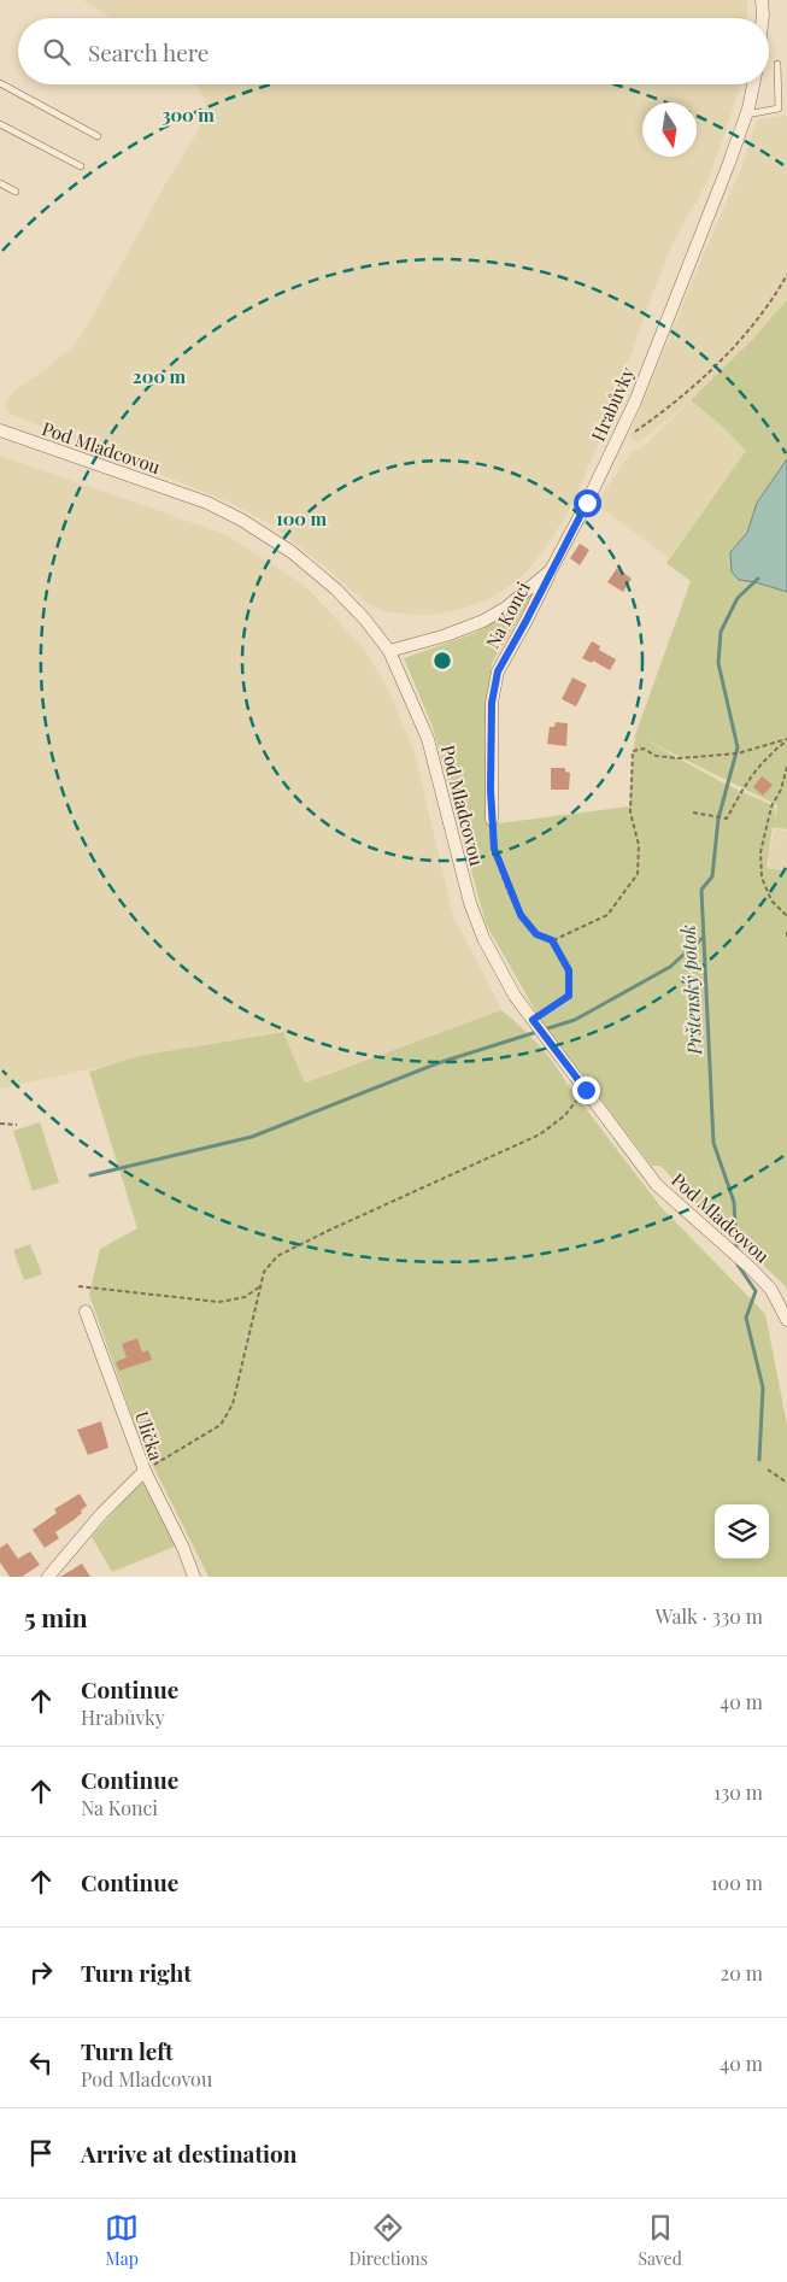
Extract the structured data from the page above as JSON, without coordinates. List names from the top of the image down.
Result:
{
  "streets": {
    "street": [
      "Hrabůvky",
      "Pod Mladcovou",
      "Na Konci",
      "Ulička"
    ]
  },
  "crossings": [
    ["Hrabůvky", "Pod Mladcovou"],
    ["Hrabůvky", "Na Konci"]
  ],
  "water": ["Prštenský potok"],
  "north": "bottom",
  "page": {
    "search": "Search here",
    "heading": ["5 min", "Walk · 330 m"],
    "list": [
      ["Continue", "Hrabůvky", "40 m"],
      ["Continue", "Na Konci", "130 m"],
      ["Continue", "100 m"],
      ["Turn right", "20 m"],
      ["Turn left", "Pod Mladcovou", "40 m"],
      "Arrive at destination"
    ],
    "nav": ["Map", "Directions", "Saved"]
  },
  "rings": ["300 m", "200 m", "100 m"]
}
